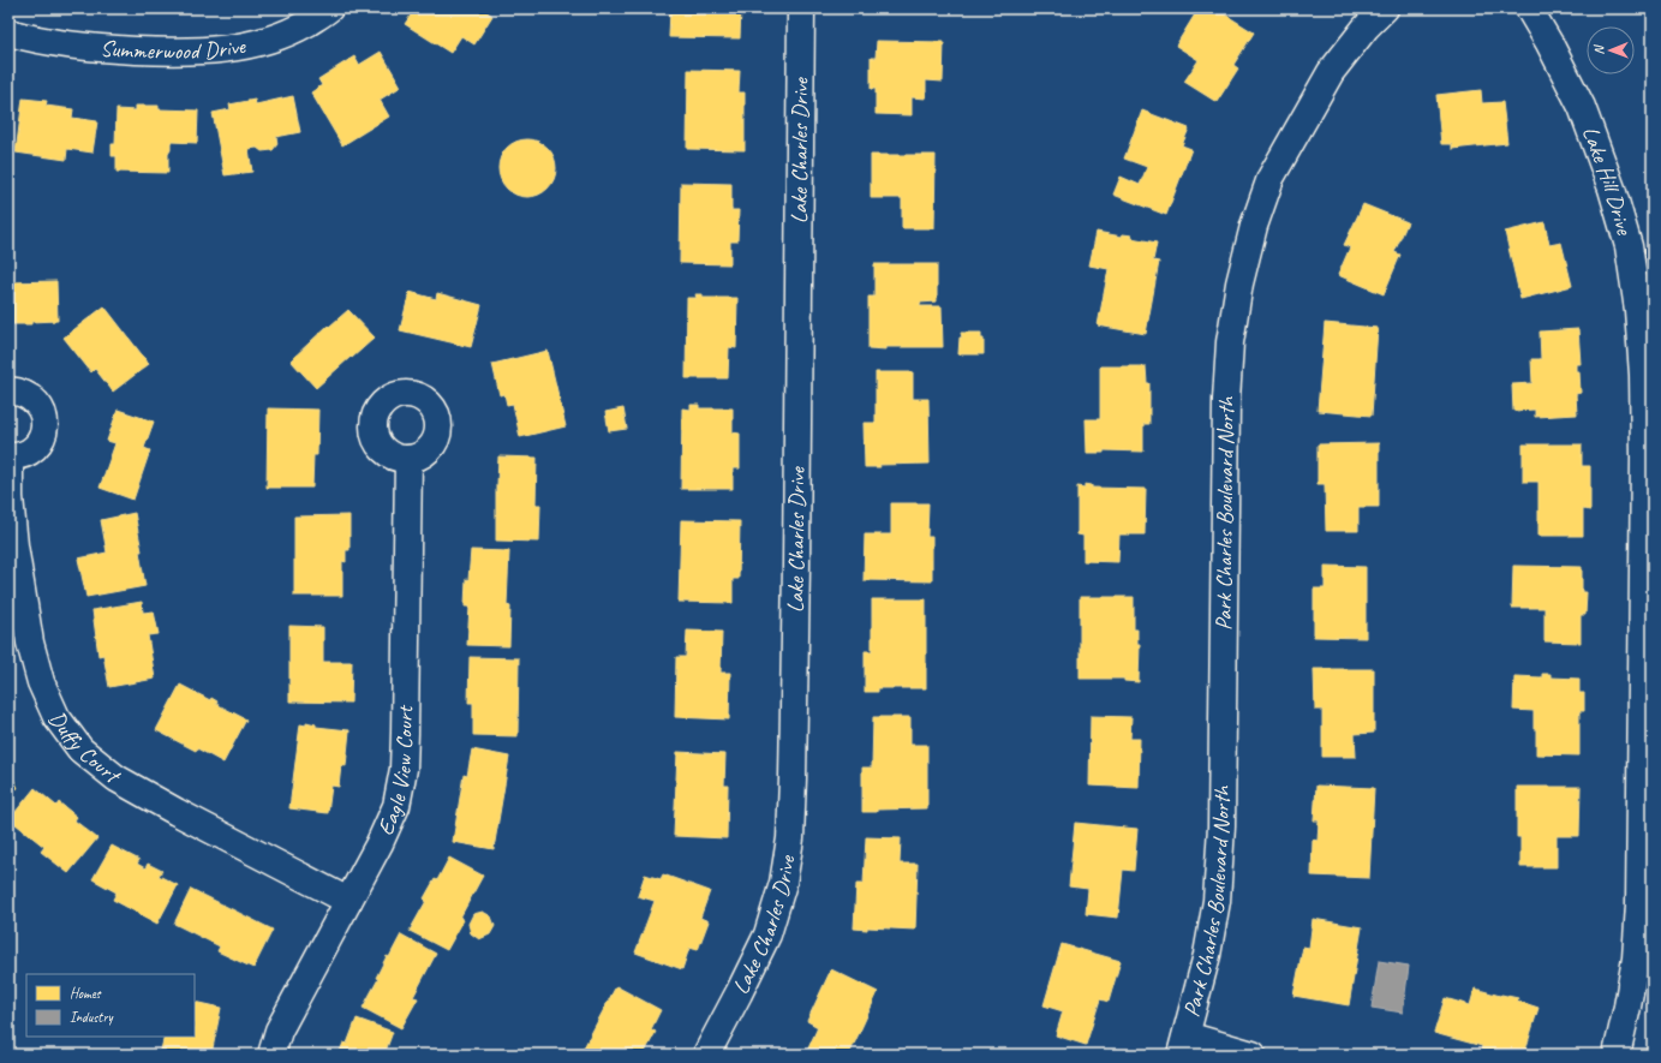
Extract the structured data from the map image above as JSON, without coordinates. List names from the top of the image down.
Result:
{
  "streets": {
    "street": [
      "Summerwood Drive",
      "Lake Charles Drive",
      "Lake Hill Drive",
      "Park Charles Boulevard North",
      "Duffy Court",
      "Eagle View Court"
    ]
  },
  "crossings": [
    ["Duffy Court", "Eagle View Court"]
  ],
  "legend": ["Homes", "Industry"],
  "north": "left"
}
